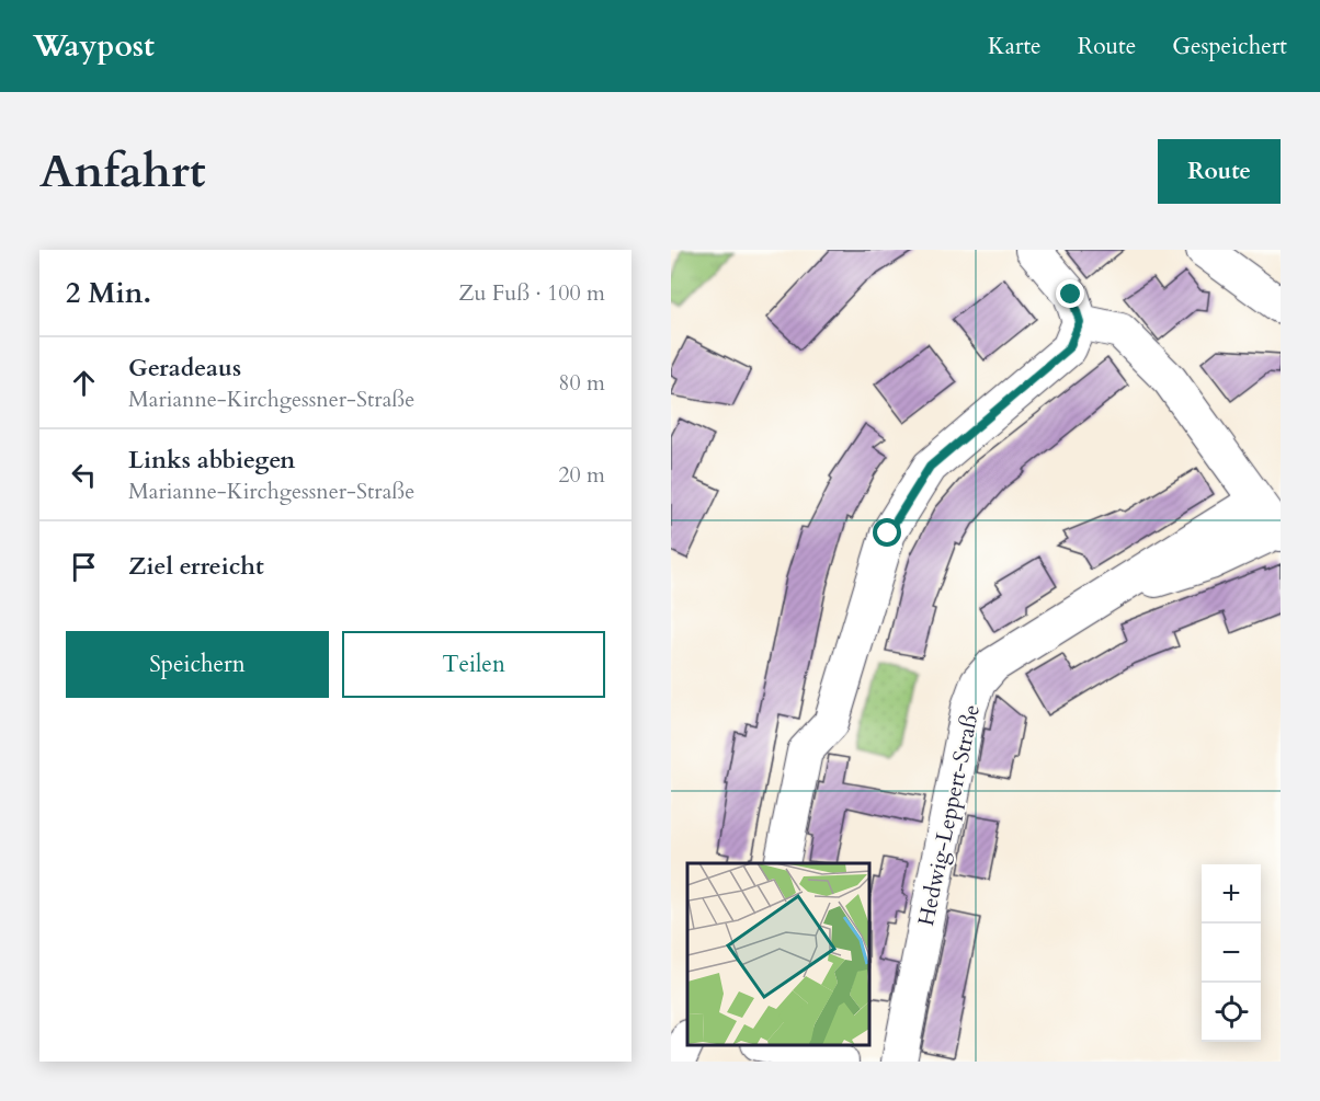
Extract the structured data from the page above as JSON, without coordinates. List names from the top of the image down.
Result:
{
  "streets": {
    "street": ["Hedwig-Leppert-Straße"]
  },
  "page": {
    "header": "Waypost",
    "nav": ["Karte", "Route", "Gespeichert"],
    "buttons": [
      "Route",
      ["Speichern", "Teilen"]
    ],
    "title": "Anfahrt",
    "heading": ["2 Min.", "Zu Fuß · 100 m"],
    "list": [
      ["Geradeaus", "Marianne-Kirchgessner-Straße", "80 m"],
      ["Links abbiegen", "Marianne-Kirchgessner-Straße", "20 m"],
      "Ziel erreicht"
    ],
    "map_buttons": ["+", "−"]
  }
}
